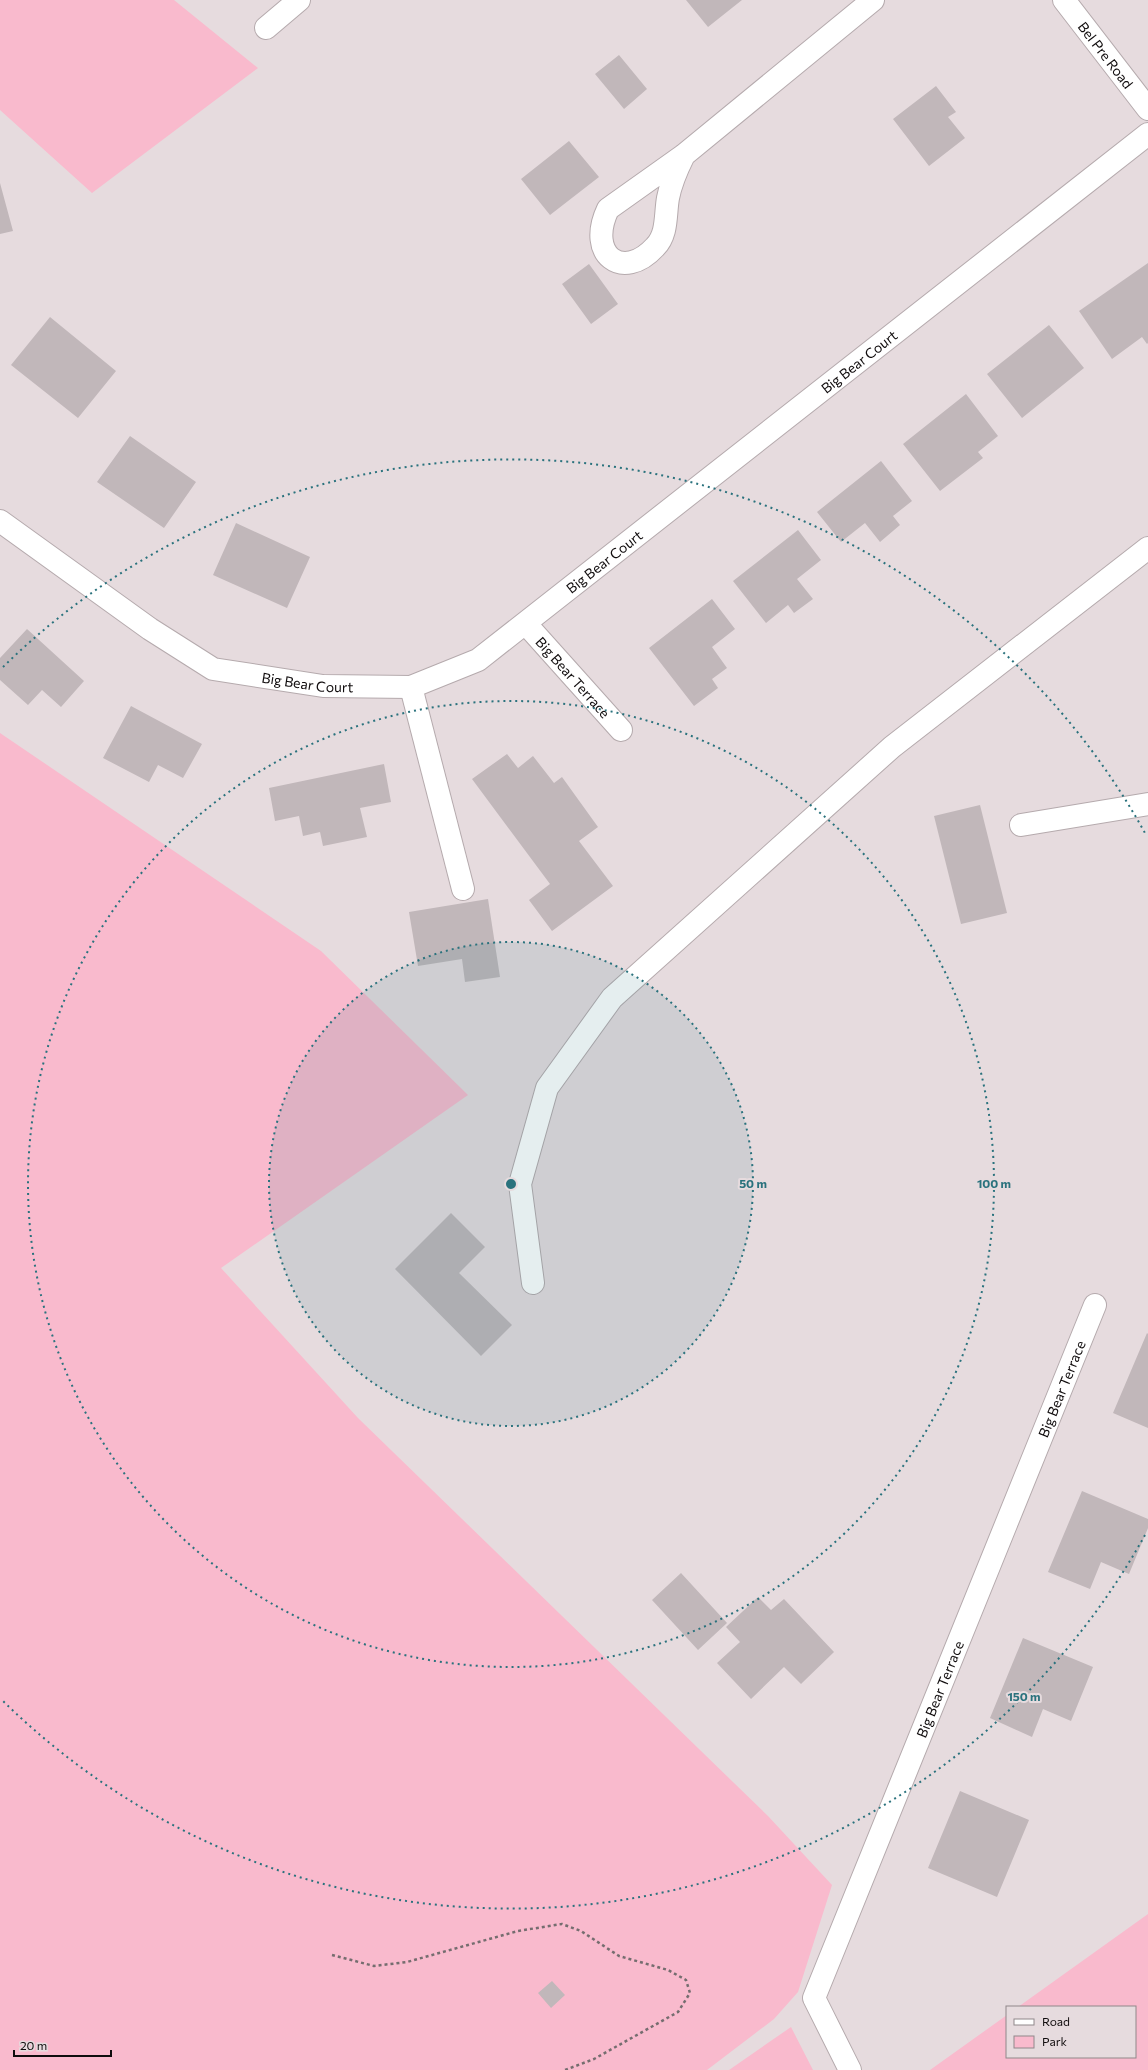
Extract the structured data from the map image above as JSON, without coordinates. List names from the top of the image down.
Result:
{
  "streets": {
    "street": ["Bel Pre Road", "Big Bear Court", "Big Bear Terrace"]
  },
  "crossings": [
    ["Big Bear Court", "Big Bear Terrace"]
  ],
  "legend": ["Road", "Park"],
  "scale_bar": "20 m",
  "rings": ["50 m", "100 m", "150 m"]
}
